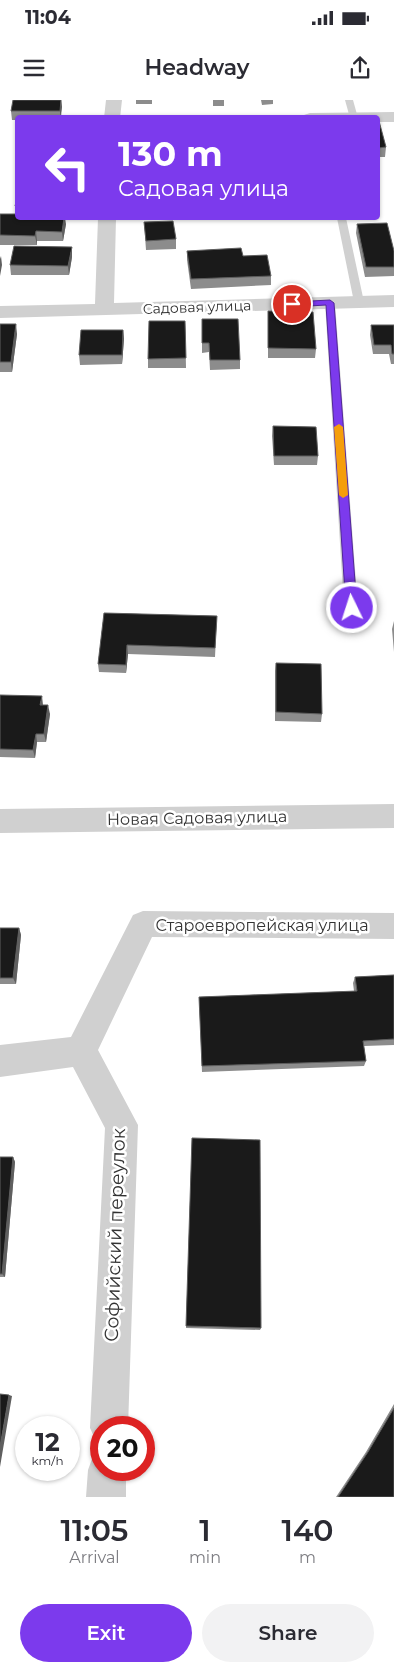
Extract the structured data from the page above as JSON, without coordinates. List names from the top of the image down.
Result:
{
  "streets": {
    "street": [
      "Садовая улица",
      "Новая Садовая улица",
      "Староевропейская улица",
      "Софийский переулок"
    ]
  },
  "crossings": [
    ["Староевропейская улица", "Софийский переулок"]
  ],
  "page": {
    "status": "11:04",
    "header": "Headway",
    "turn": ["130 m", "Садовая улица"],
    "speed": "12 km/h",
    "limit": "20",
    "eta": [
      "11:05",
      "Arrival",
      "1",
      "min",
      "140",
      "m"
    ],
    "buttons": ["Exit", "Share"]
  }
}
